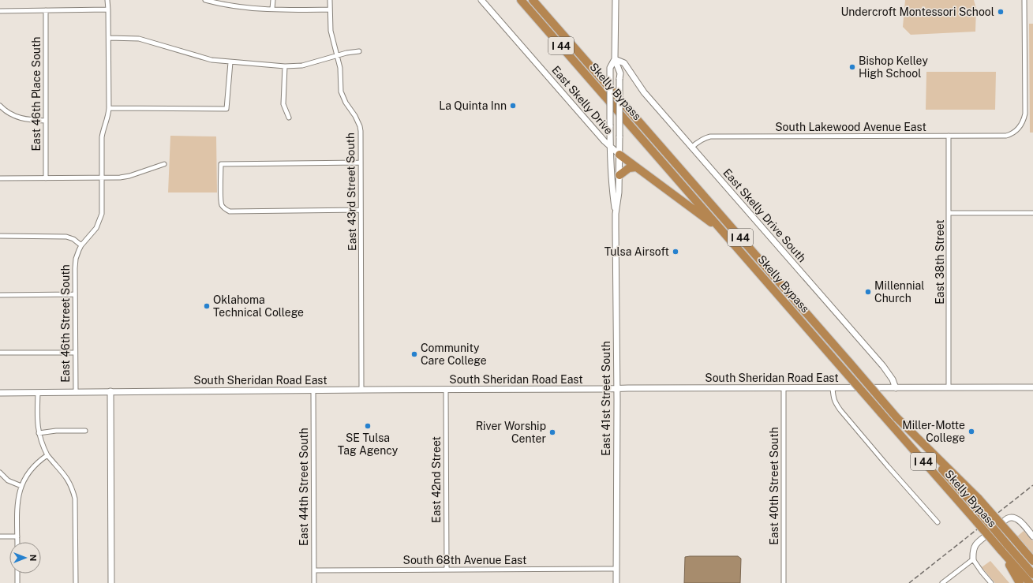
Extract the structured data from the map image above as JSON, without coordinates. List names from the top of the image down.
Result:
{
  "streets": {
    "highway": ["I 44", "Skelly Bypass"],
    "main road": [
      "East Skelly Drive",
      "East Skelly Drive South",
      "South Sheridan Road East",
      "East 41st Street South"
    ],
    "street": [
      "East 46th Place South",
      "South Lakewood Avenue East",
      "East 43rd Street South",
      "East 38th Street",
      "East 46th Street South",
      "East 42nd Street",
      "East 40th Street South",
      "East 44th Street South",
      "South 68th Avenue East"
    ]
  },
  "crossings": [
    ["East Skelly Drive", "East 41st Street South"],
    ["South Lakewood Avenue East", "East Skelly Drive South"],
    ["South Lakewood Avenue East", "East 38th Street"],
    ["East 43rd Street South", "South Sheridan Road East"],
    ["East Skelly Drive South", "South Sheridan Road East"],
    ["East Skelly Drive South", "East 41st Street South"],
    ["East 38th Street", "South Sheridan Road East"],
    ["East 46th Street South", "South Sheridan Road East"],
    ["South Sheridan Road East", "East 41st Street South"],
    ["South Sheridan Road East", "East 42nd Street"],
    ["South Sheridan Road East", "East 40th Street South"],
    ["South Sheridan Road East", "East 44th Street South"],
    ["East 41st Street South", "South 68th Avenue East"],
    ["East 42nd Street", "South 68th Avenue East"],
    ["East 44th Street South", "South 68th Avenue East"]
  ],
  "places": [
    "Undercroft Montessori School",
    "Bishop Kelley High School",
    "La Quinta Inn",
    "Tulsa Airsoft",
    "Millennial Church",
    "Oklahoma Technical College",
    "Community Care College",
    "SE Tulsa Tag Agency",
    "Miller-Motte College",
    "River Worship Center"
  ],
  "north": "right"
}
